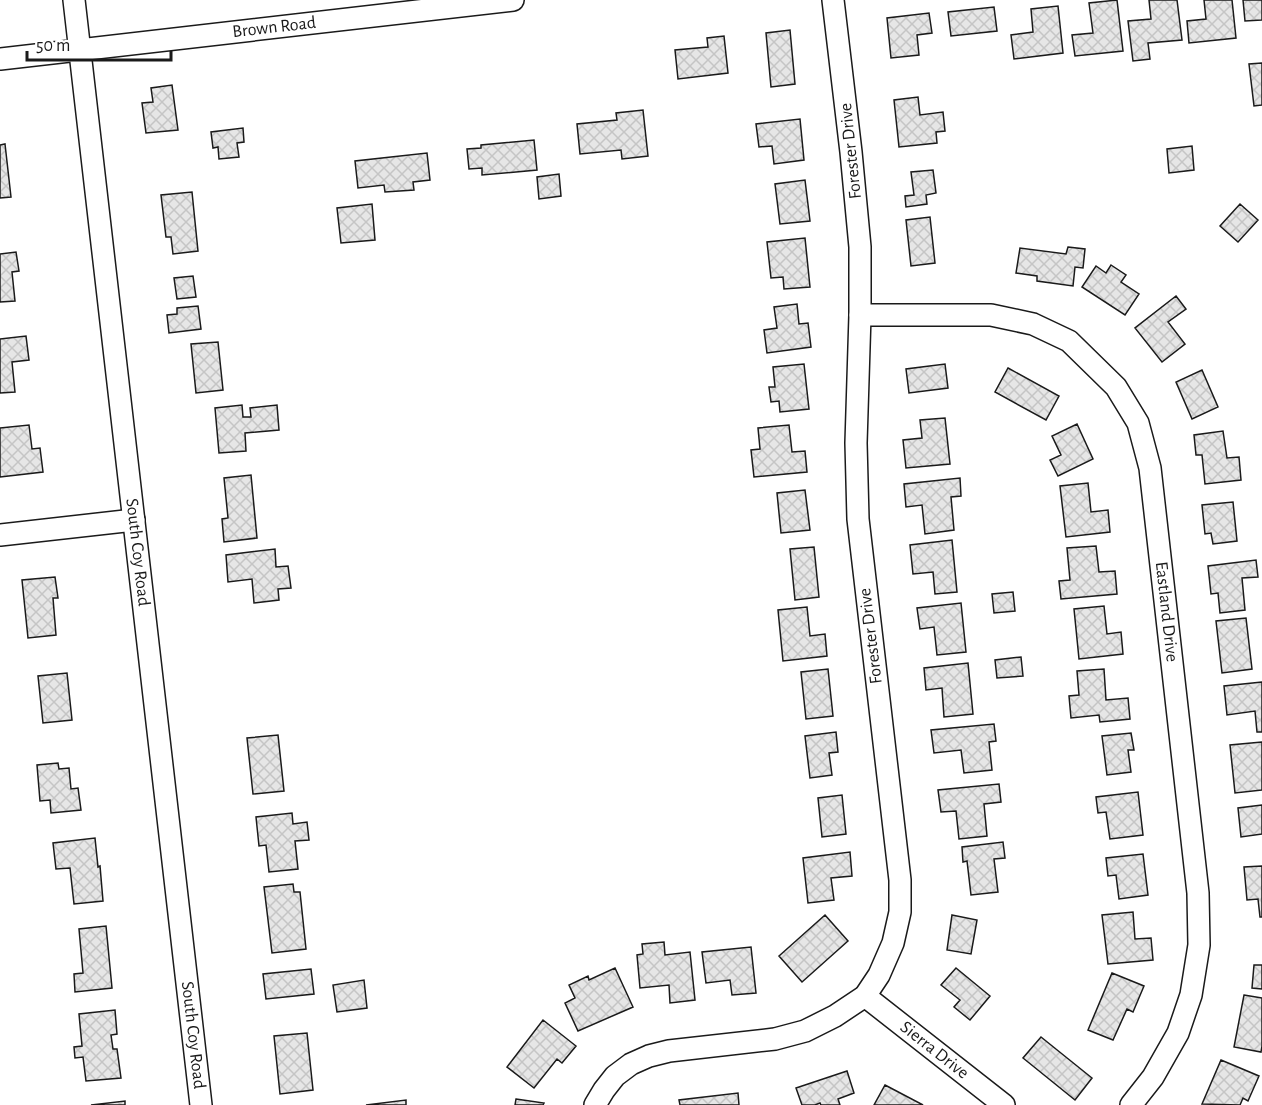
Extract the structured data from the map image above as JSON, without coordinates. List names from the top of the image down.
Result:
{
  "streets": {
    "street": [
      "Brown Road",
      "Forester Drive",
      "South Coy Road",
      "Eastland Drive",
      "Sierra Drive"
    ]
  },
  "crossings": [
    ["Brown Road", "South Coy Road"],
    ["Forester Drive", "Eastland Drive"],
    ["Forester Drive", "Sierra Drive"]
  ],
  "scale_bar": "50 m"
}
